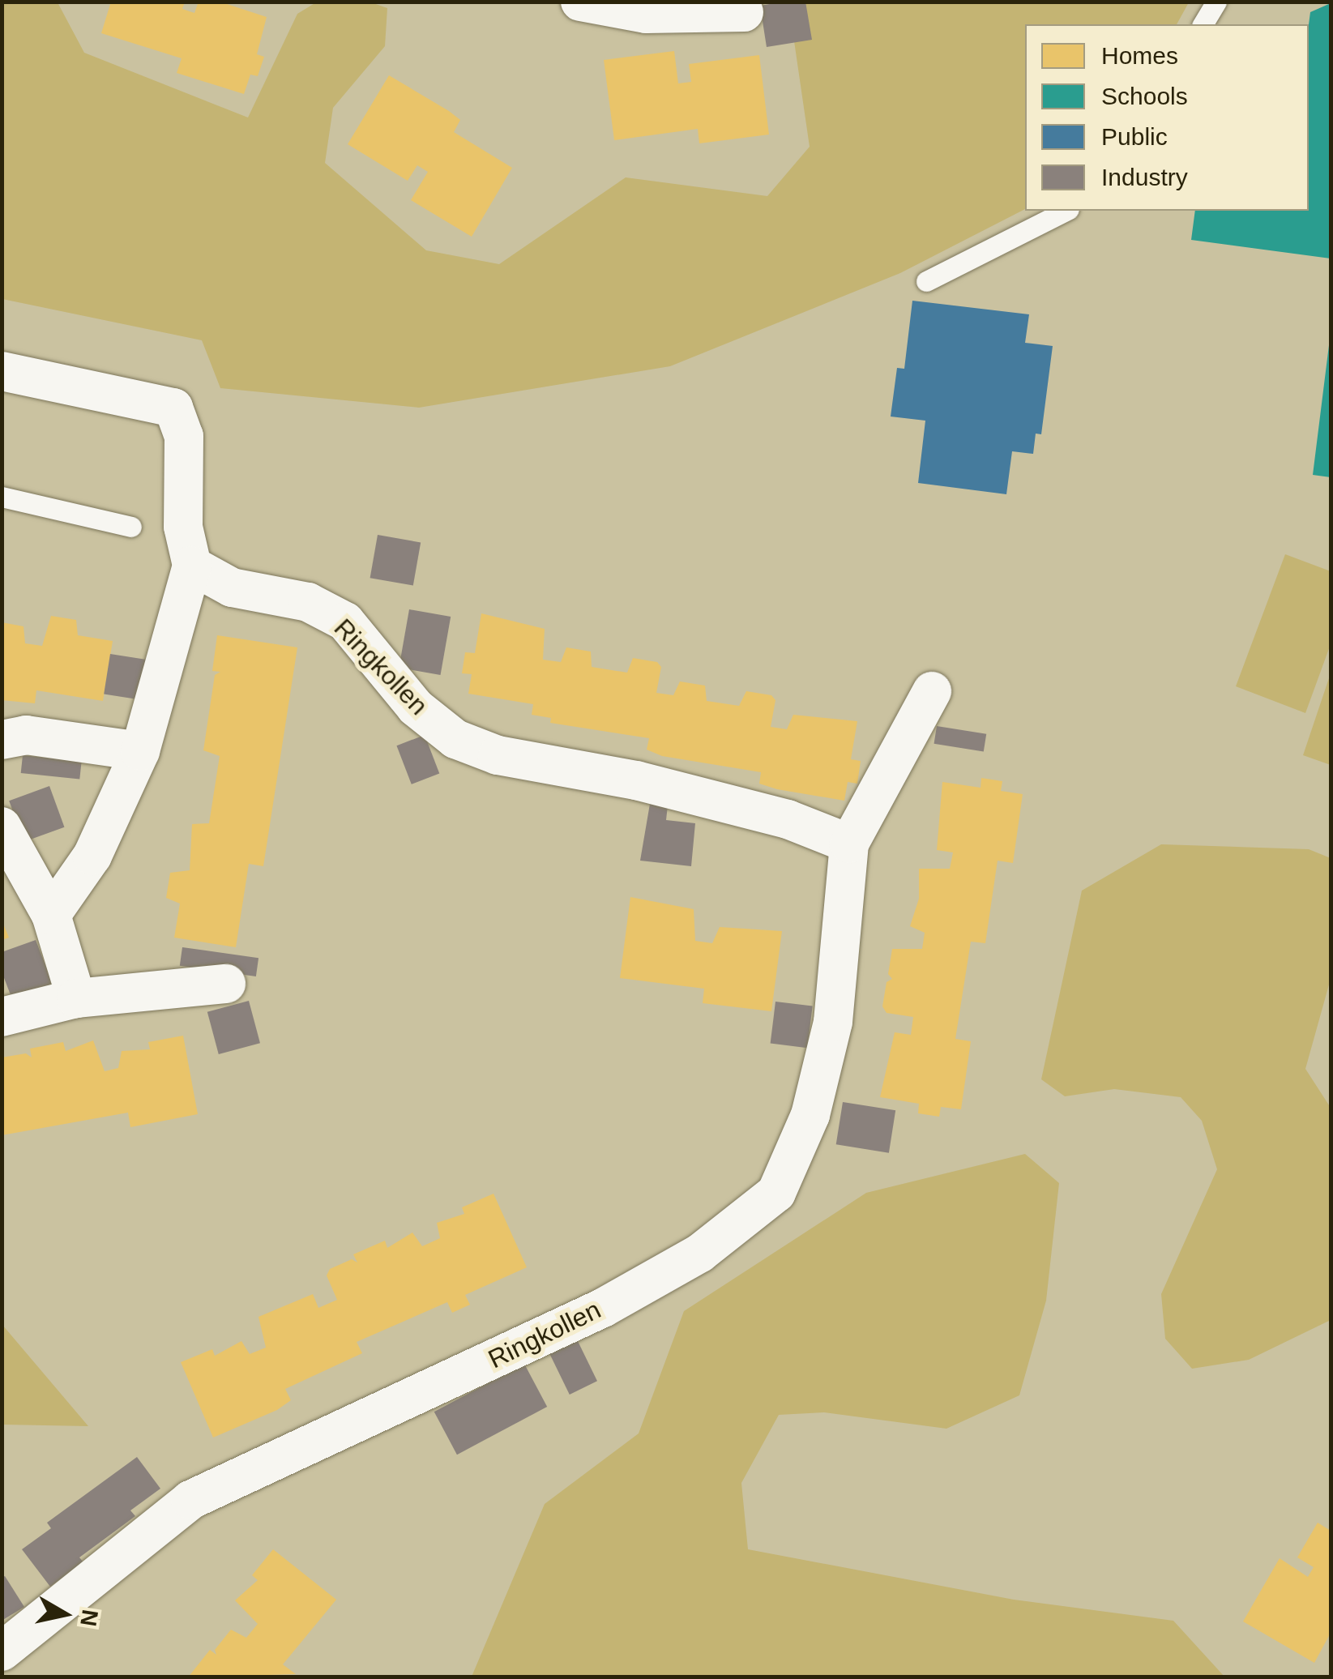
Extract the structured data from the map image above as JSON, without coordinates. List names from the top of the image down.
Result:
{
  "streets": {
    "street": ["Ringkollen"]
  },
  "legend": [
    "Homes",
    "Schools",
    "Public",
    "Industry"
  ],
  "north": "right"
}
